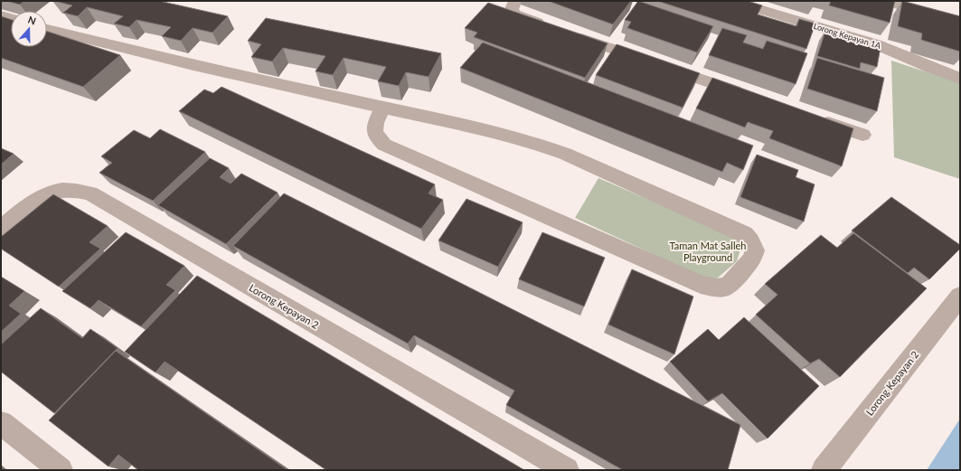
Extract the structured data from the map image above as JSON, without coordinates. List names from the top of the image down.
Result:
{
  "streets": {
    "street": ["Lorong Kepayan 1A", "Lorong Kepayan 2"]
  },
  "parks": ["Taman Mat Salleh Playground"],
  "north": "top"
}
